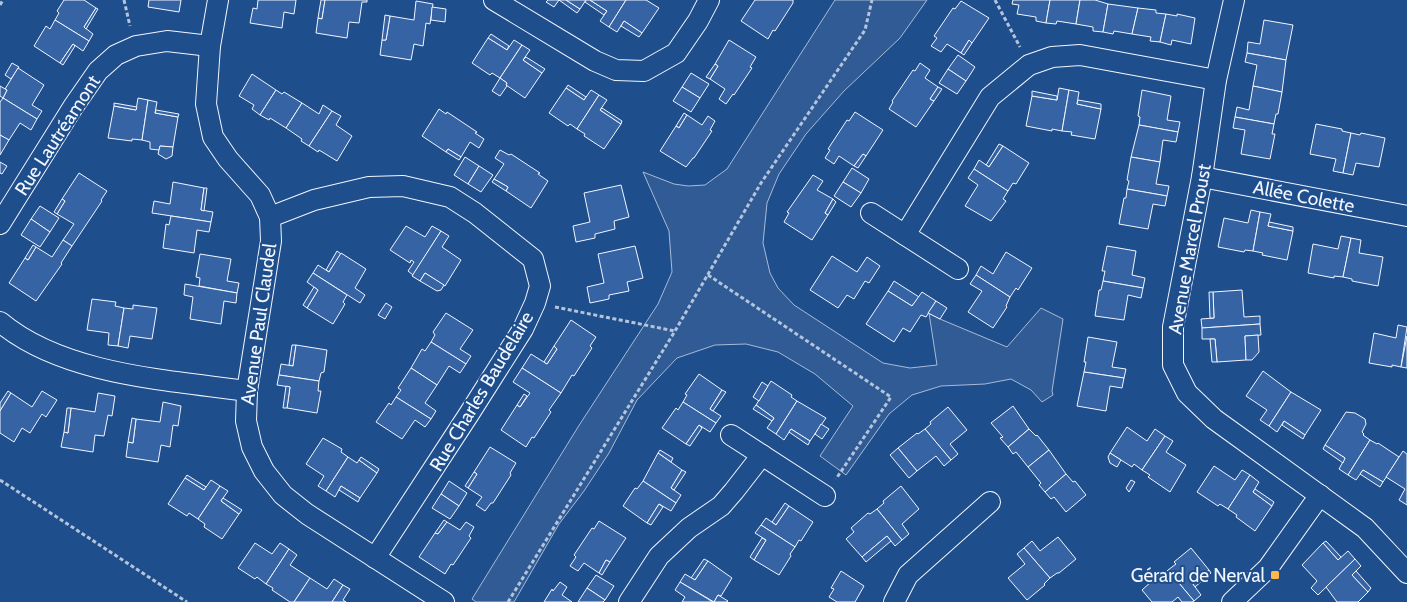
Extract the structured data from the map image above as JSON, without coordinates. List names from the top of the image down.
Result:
{
  "streets": {
    "street": [
      "Rue Lautréamont",
      "Allée Colette",
      "Avenue Marcel Proust",
      "Avenue Paul Claudel",
      "Rue Charles Baudelaire"
    ]
  },
  "crossings": [
    ["Rue Lautréamont", "Avenue Paul Claudel"],
    ["Allée Colette", "Avenue Marcel Proust"],
    ["Avenue Paul Claudel", "Rue Charles Baudelaire"]
  ],
  "places": {
    "transit": ["Gérard de Nerval"]
  }
}
